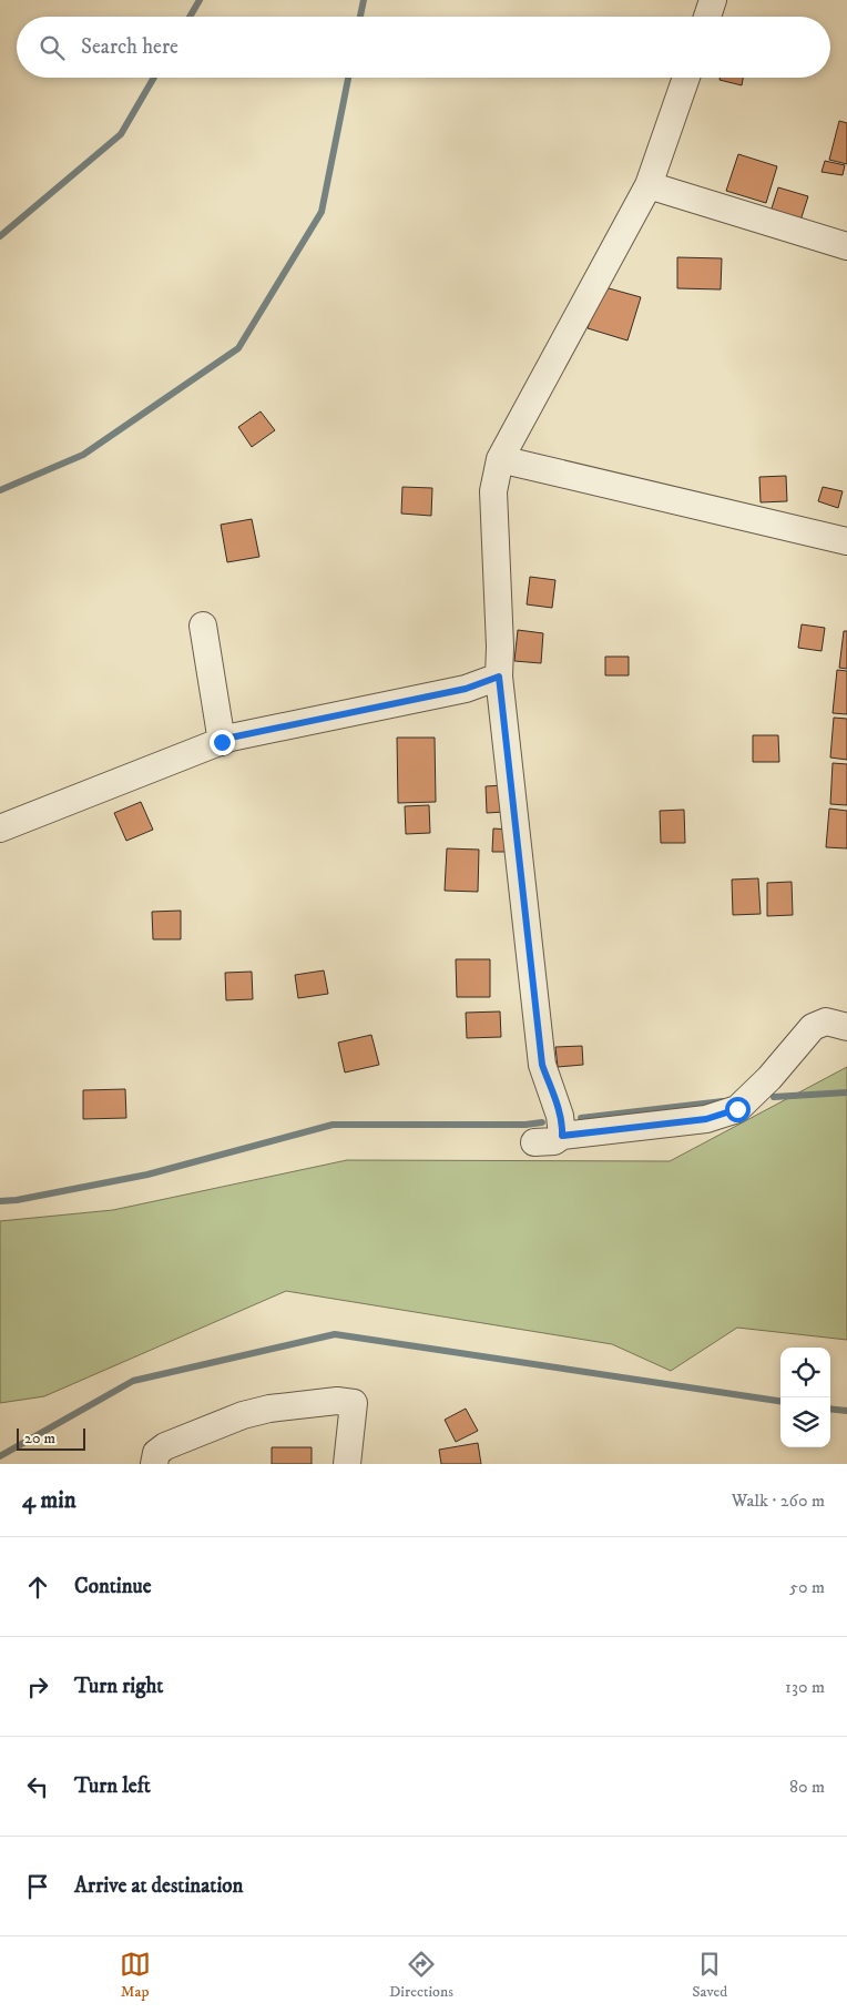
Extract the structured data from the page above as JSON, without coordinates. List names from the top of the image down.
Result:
{
  "scale_bar": "20 m",
  "page": {
    "search": "Search here",
    "scale": "20 m",
    "heading": ["4 min", "Walk · 260 m"],
    "list": [
      ["Continue", "50 m"],
      ["Turn right", "130 m"],
      ["Turn left", "80 m"],
      "Arrive at destination"
    ],
    "nav": ["Map", "Directions", "Saved"]
  }
}
